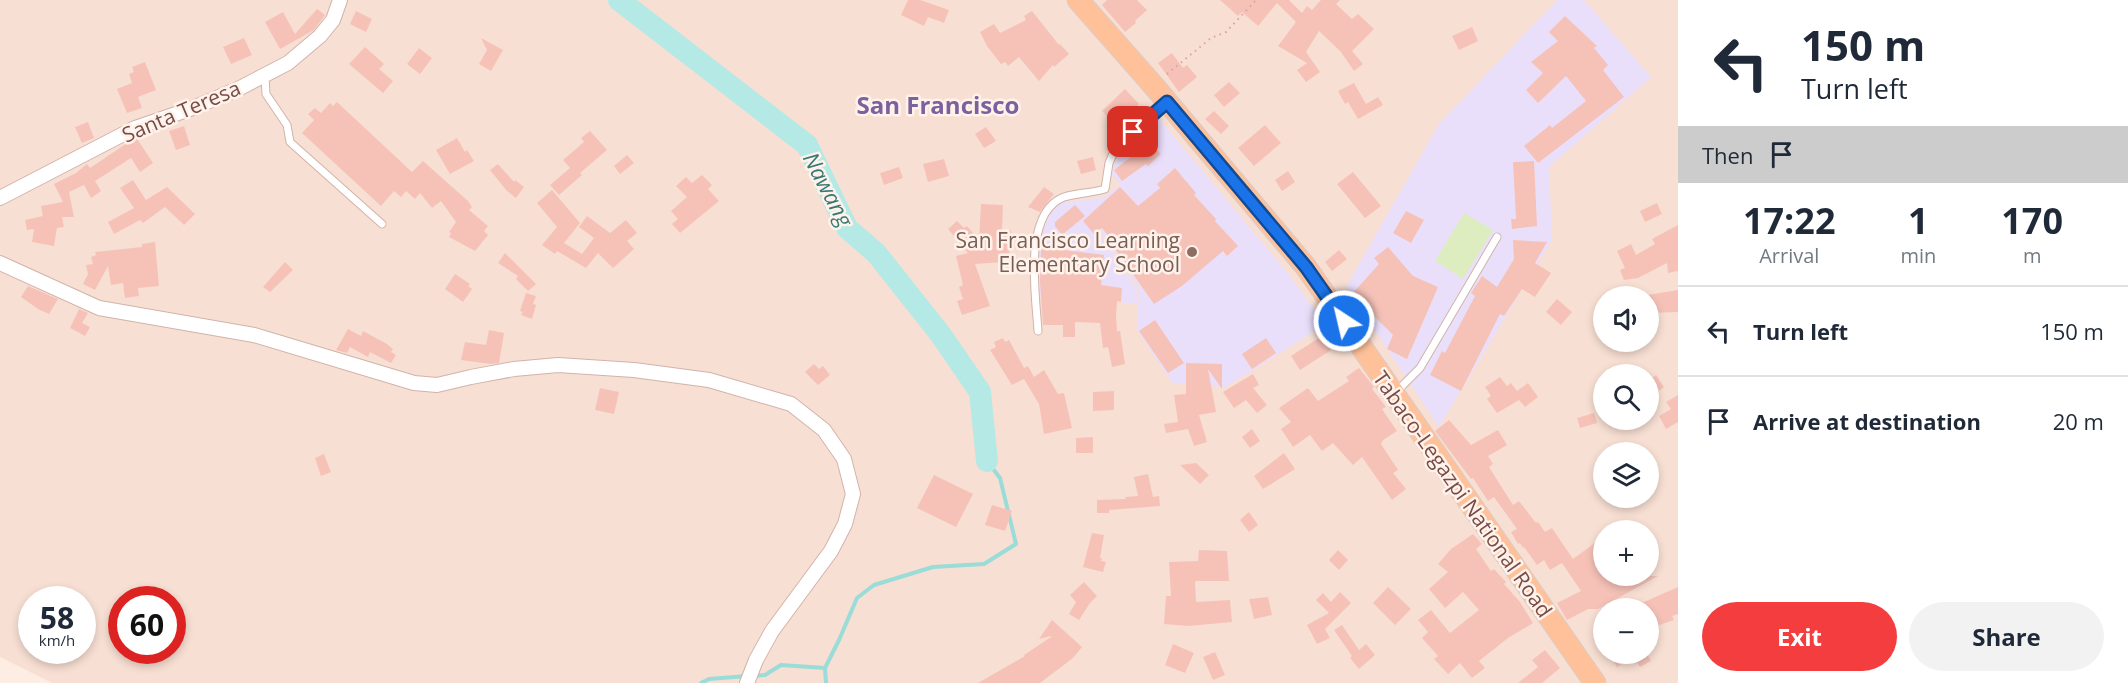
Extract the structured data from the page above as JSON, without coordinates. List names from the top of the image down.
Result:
{
  "streets": {
    "main road": ["Tabaco-Legazpi National Road"],
    "street": ["Santa Teresa"]
  },
  "districts": ["San Francisco"],
  "water": ["Nawang"],
  "places": ["San Francisco Learning Elementary School"],
  "page": {
    "turn": ["150 m", "Turn left"],
    "then": "Then",
    "eta": [
      "17:22",
      "Arrival",
      "1",
      "min",
      "170",
      "m"
    ],
    "list": [
      {
        "name": "Turn left",
        "value": "150 m"
      },
      {
        "name": "Arrive at destination",
        "value": "20 m"
      }
    ],
    "map_buttons": ["+", "−"],
    "speed": "58 km/h",
    "limit": "60",
    "buttons": ["Exit", "Share"]
  }
}
